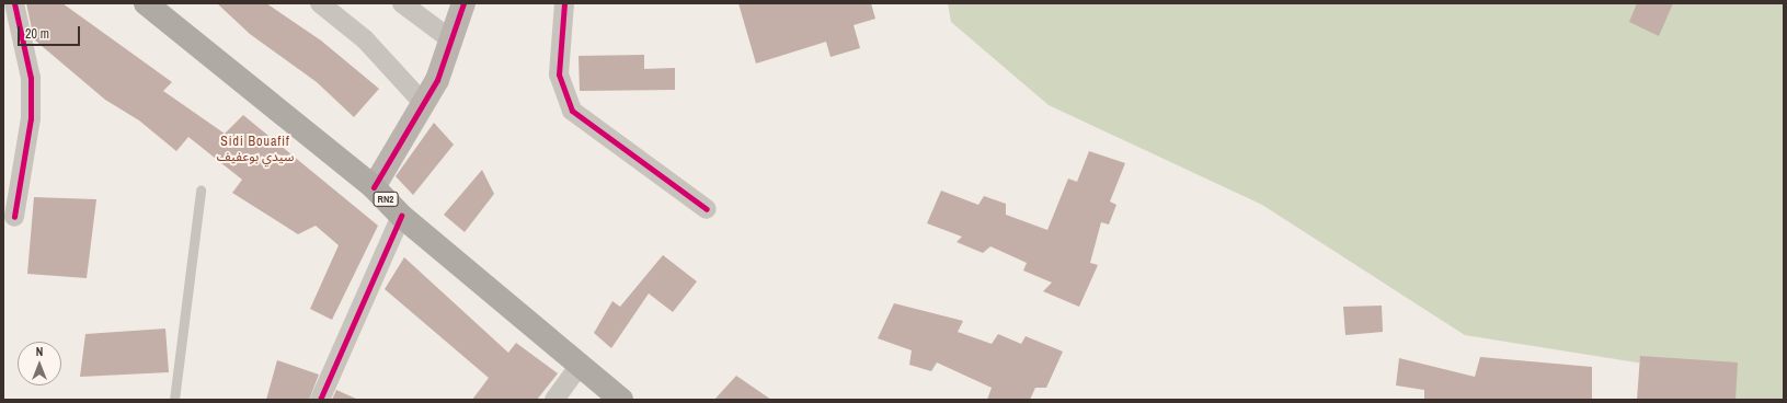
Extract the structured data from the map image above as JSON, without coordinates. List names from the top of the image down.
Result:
{
  "streets": {
    "highway": ["RN2"]
  },
  "districts": ["Sidi Bouafif سيدي بوعفيف"],
  "scale_bar": "20 m",
  "north": "top"
}
